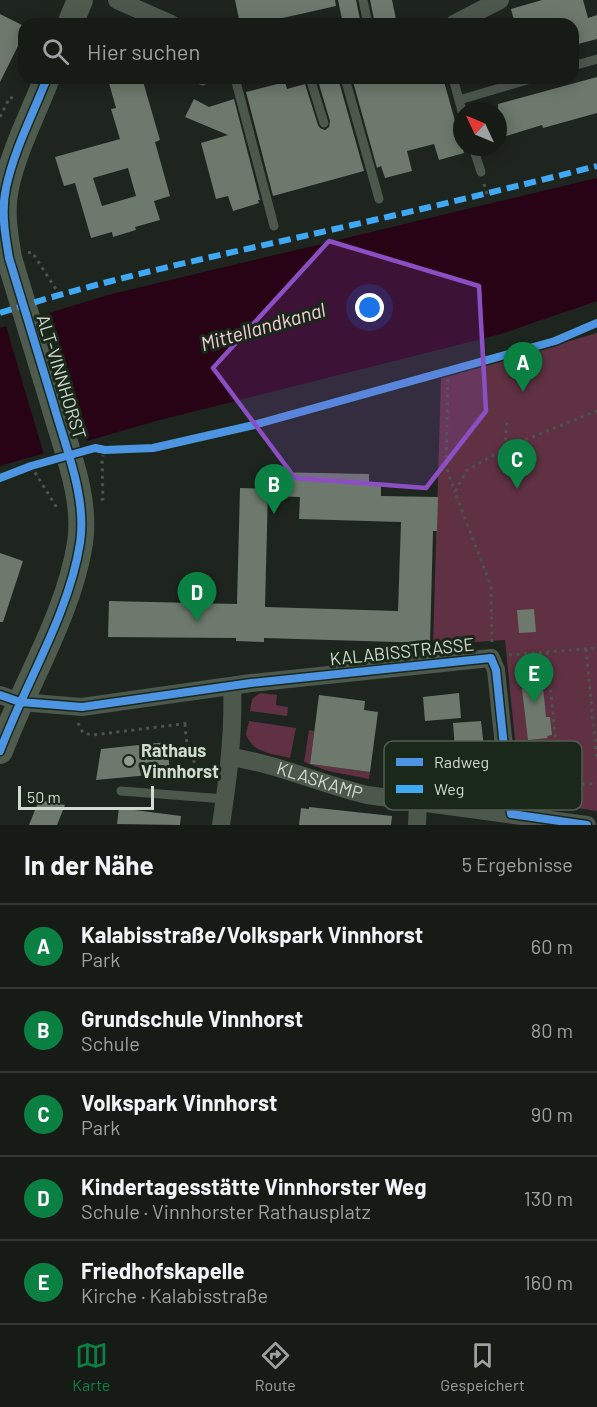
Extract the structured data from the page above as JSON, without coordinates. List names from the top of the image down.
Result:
{
  "streets": {
    "street": ["ALT-VINNHORST", "KALABISSTRASSE", "KLASKAMP"]
  },
  "crossings": [
    ["ALT-VINNHORST", "KALABISSTRASSE"],
    ["KALABISSTRASSE", "KLASKAMP"]
  ],
  "water": ["Mittellandkanal"],
  "places": ["Rathaus Vinnhorst"],
  "legend": ["Radweg", "Weg"],
  "scale_bar": "50 m",
  "north": "top left",
  "page": {
    "search": "Hier suchen",
    "pins": [
      "A",
      "C",
      "B",
      "D",
      "E"
    ],
    "scale": "50 m",
    "heading": ["In der Nähe", "5 Ergebnisse"],
    "list": [
      {
        "mark": "A",
        "name": "Kalabisstraße/Volkspark Vinnhorst",
        "note": "Park",
        "value": "60 m"
      },
      {
        "mark": "B",
        "name": "Grundschule Vinnhorst",
        "note": "Schule",
        "value": "80 m"
      },
      {
        "mark": "C",
        "name": "Volkspark Vinnhorst",
        "note": "Park",
        "value": "90 m"
      },
      {
        "mark": "D",
        "name": "Kindertagesstätte Vinnhorster Weg",
        "note": "Schule · Vinnhorster Rathausplatz",
        "value": "130 m"
      },
      {
        "mark": "E",
        "name": "Friedhofskapelle",
        "note": "Kirche · Kalabisstraße",
        "value": "160 m"
      }
    ],
    "nav": ["Karte", "Route", "Gespeichert"]
  }
}
